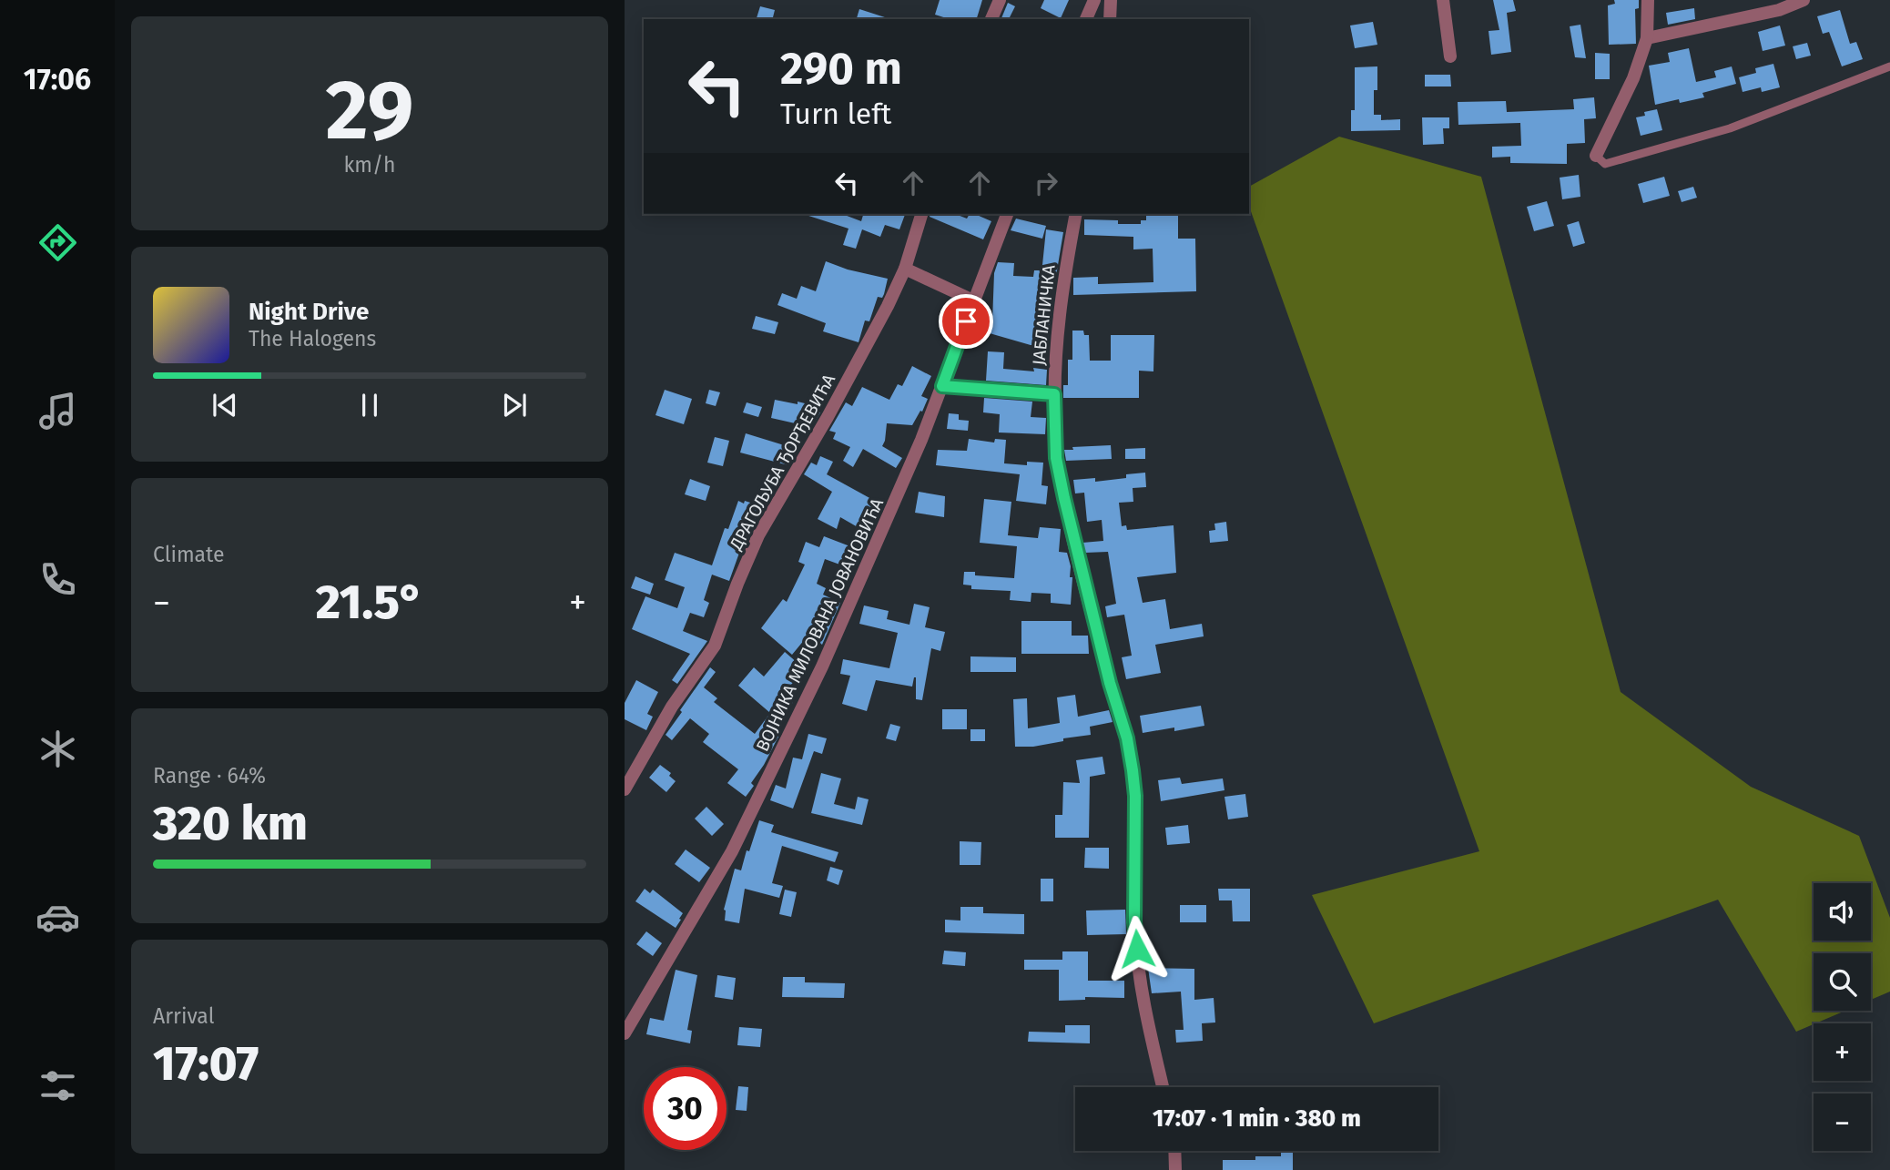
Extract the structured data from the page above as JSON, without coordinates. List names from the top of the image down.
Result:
{
  "streets": {
    "street": ["ЈАБЛАНИЧКА", "ДРАГОЉУБА ЂОРЂЕВИЋА", "ВОЈНИКА МИЛОВАНА ЈОВАНОВИЋА"]
  },
  "page": {
    "tabs": "17:06",
    "tile": [
      ["29", "km/h"],
      "Climate",
      ["Range · 64%", "320 km"],
      ["Arrival", "17:07"]
    ],
    "turn": ["290 m", "Turn left"],
    "song": ["Night Drive", "The Halogens"],
    "heat": ["−", "21.5°", "+"],
    "map_buttons": ["+", "−"],
    "limit": "30",
    "trip": "17:07 · 1 min · 380 m"
  }
}
